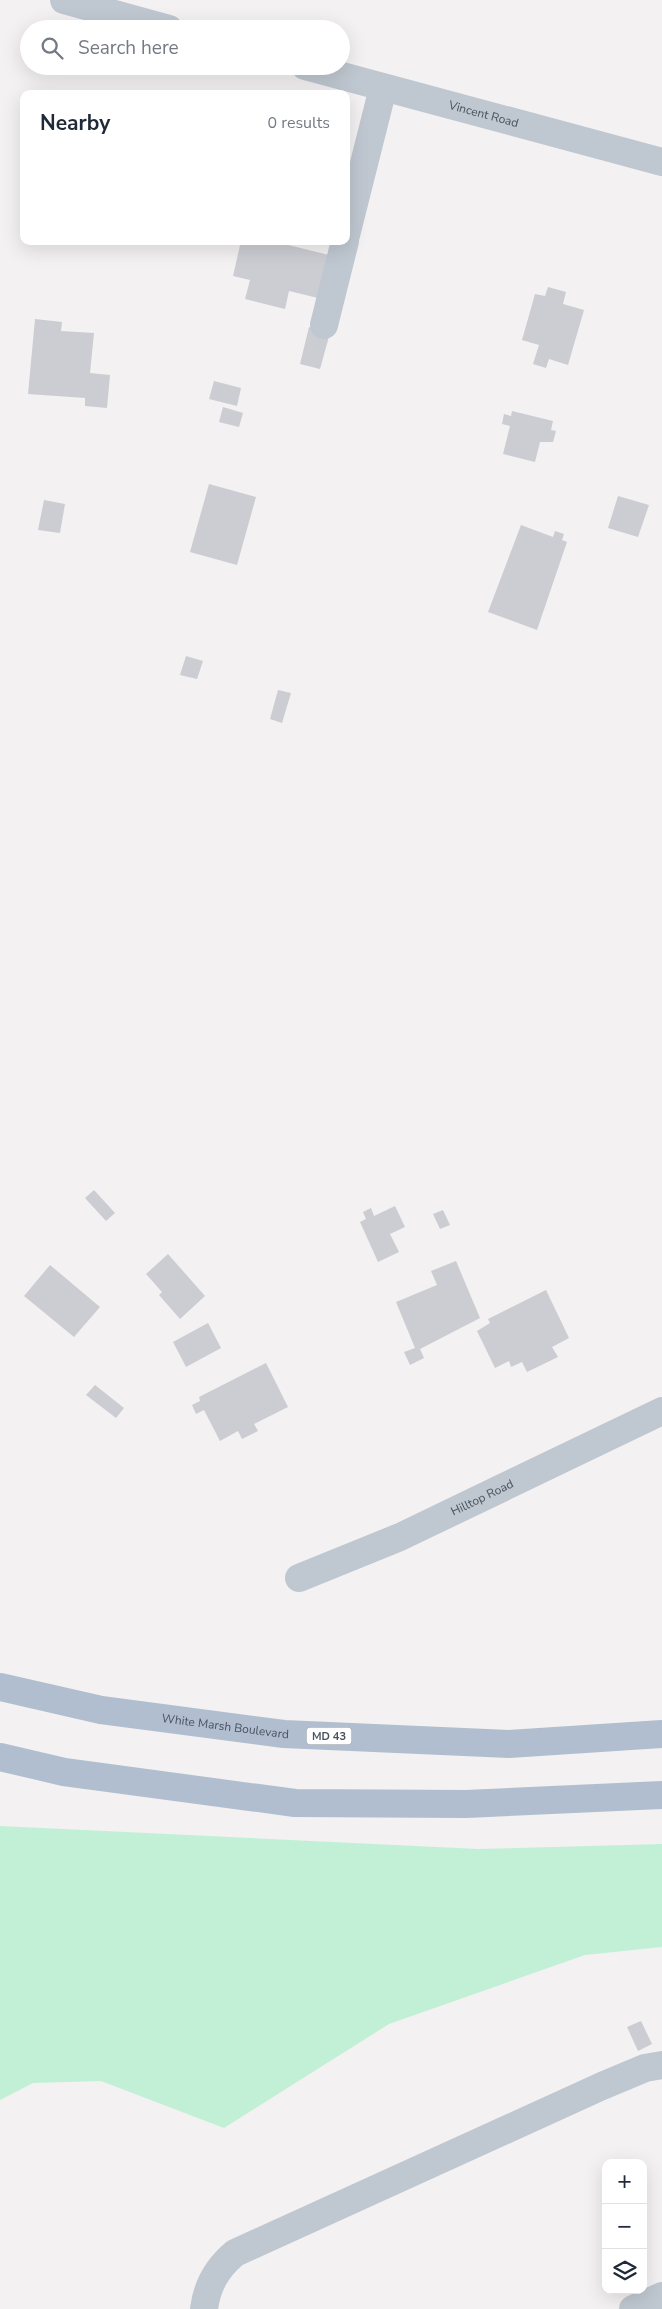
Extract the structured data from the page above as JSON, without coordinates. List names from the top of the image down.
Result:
{
  "streets": {
    "main road": ["White Marsh Boulevard", "MD 43"],
    "street": ["Vincent Road", "Hilltop Road"]
  },
  "page": {
    "search": "Search here",
    "heading": ["Nearby", "0 results"],
    "map_buttons": ["+", "−"]
  }
}
